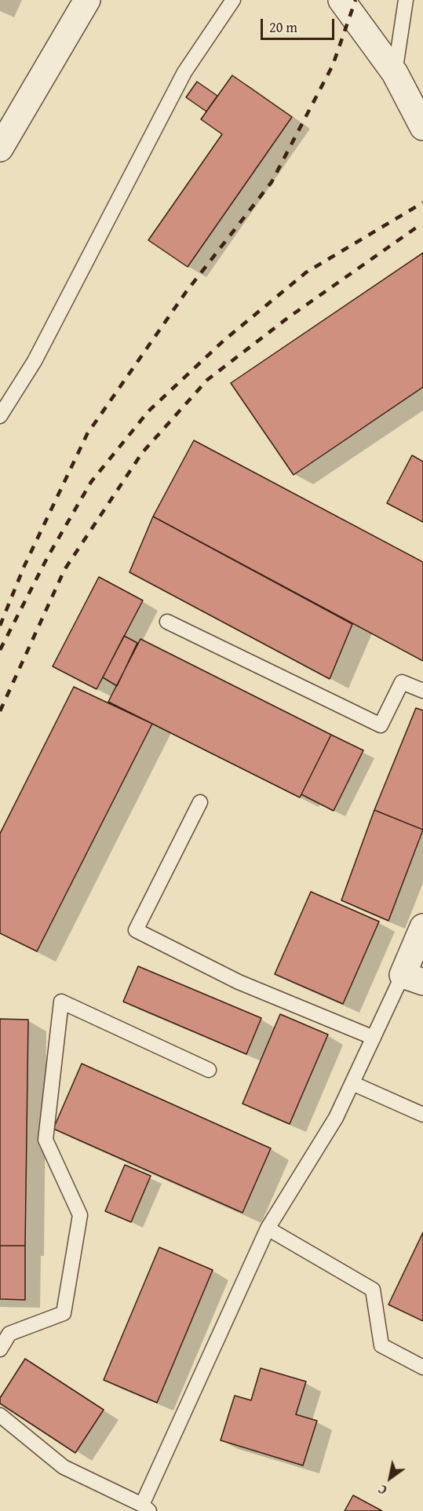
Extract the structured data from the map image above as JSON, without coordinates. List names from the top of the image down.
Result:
{
  "scale_bar": "20 m",
  "north": "bottom left"
}
